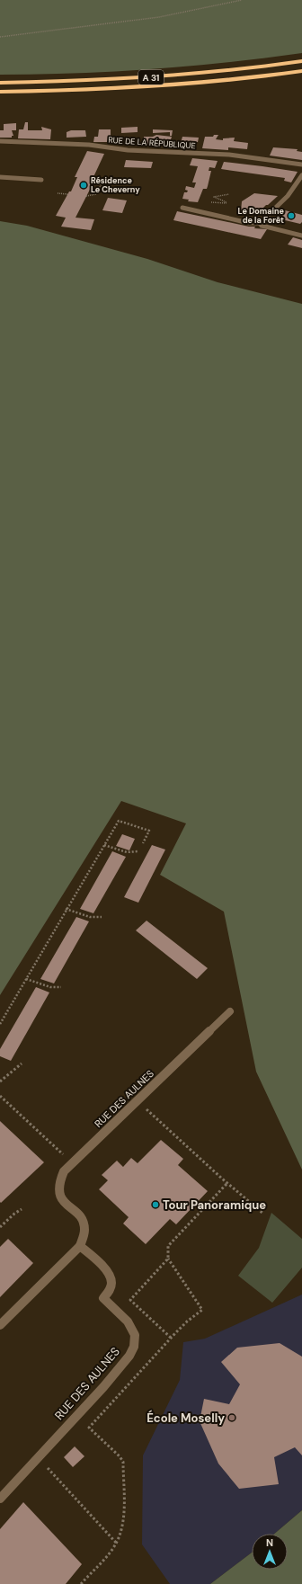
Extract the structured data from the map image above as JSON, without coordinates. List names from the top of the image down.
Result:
{
  "streets": {
    "highway": ["A 31"],
    "street": ["RUE DE LA RÉPUBLIQUE", "RUE DES AULNES"]
  },
  "places": [
    "Résidence Le Cheverny",
    "Le Domaine de la Forêt",
    "Tour Panoramique",
    "École Moselly"
  ],
  "north": "top"
}
